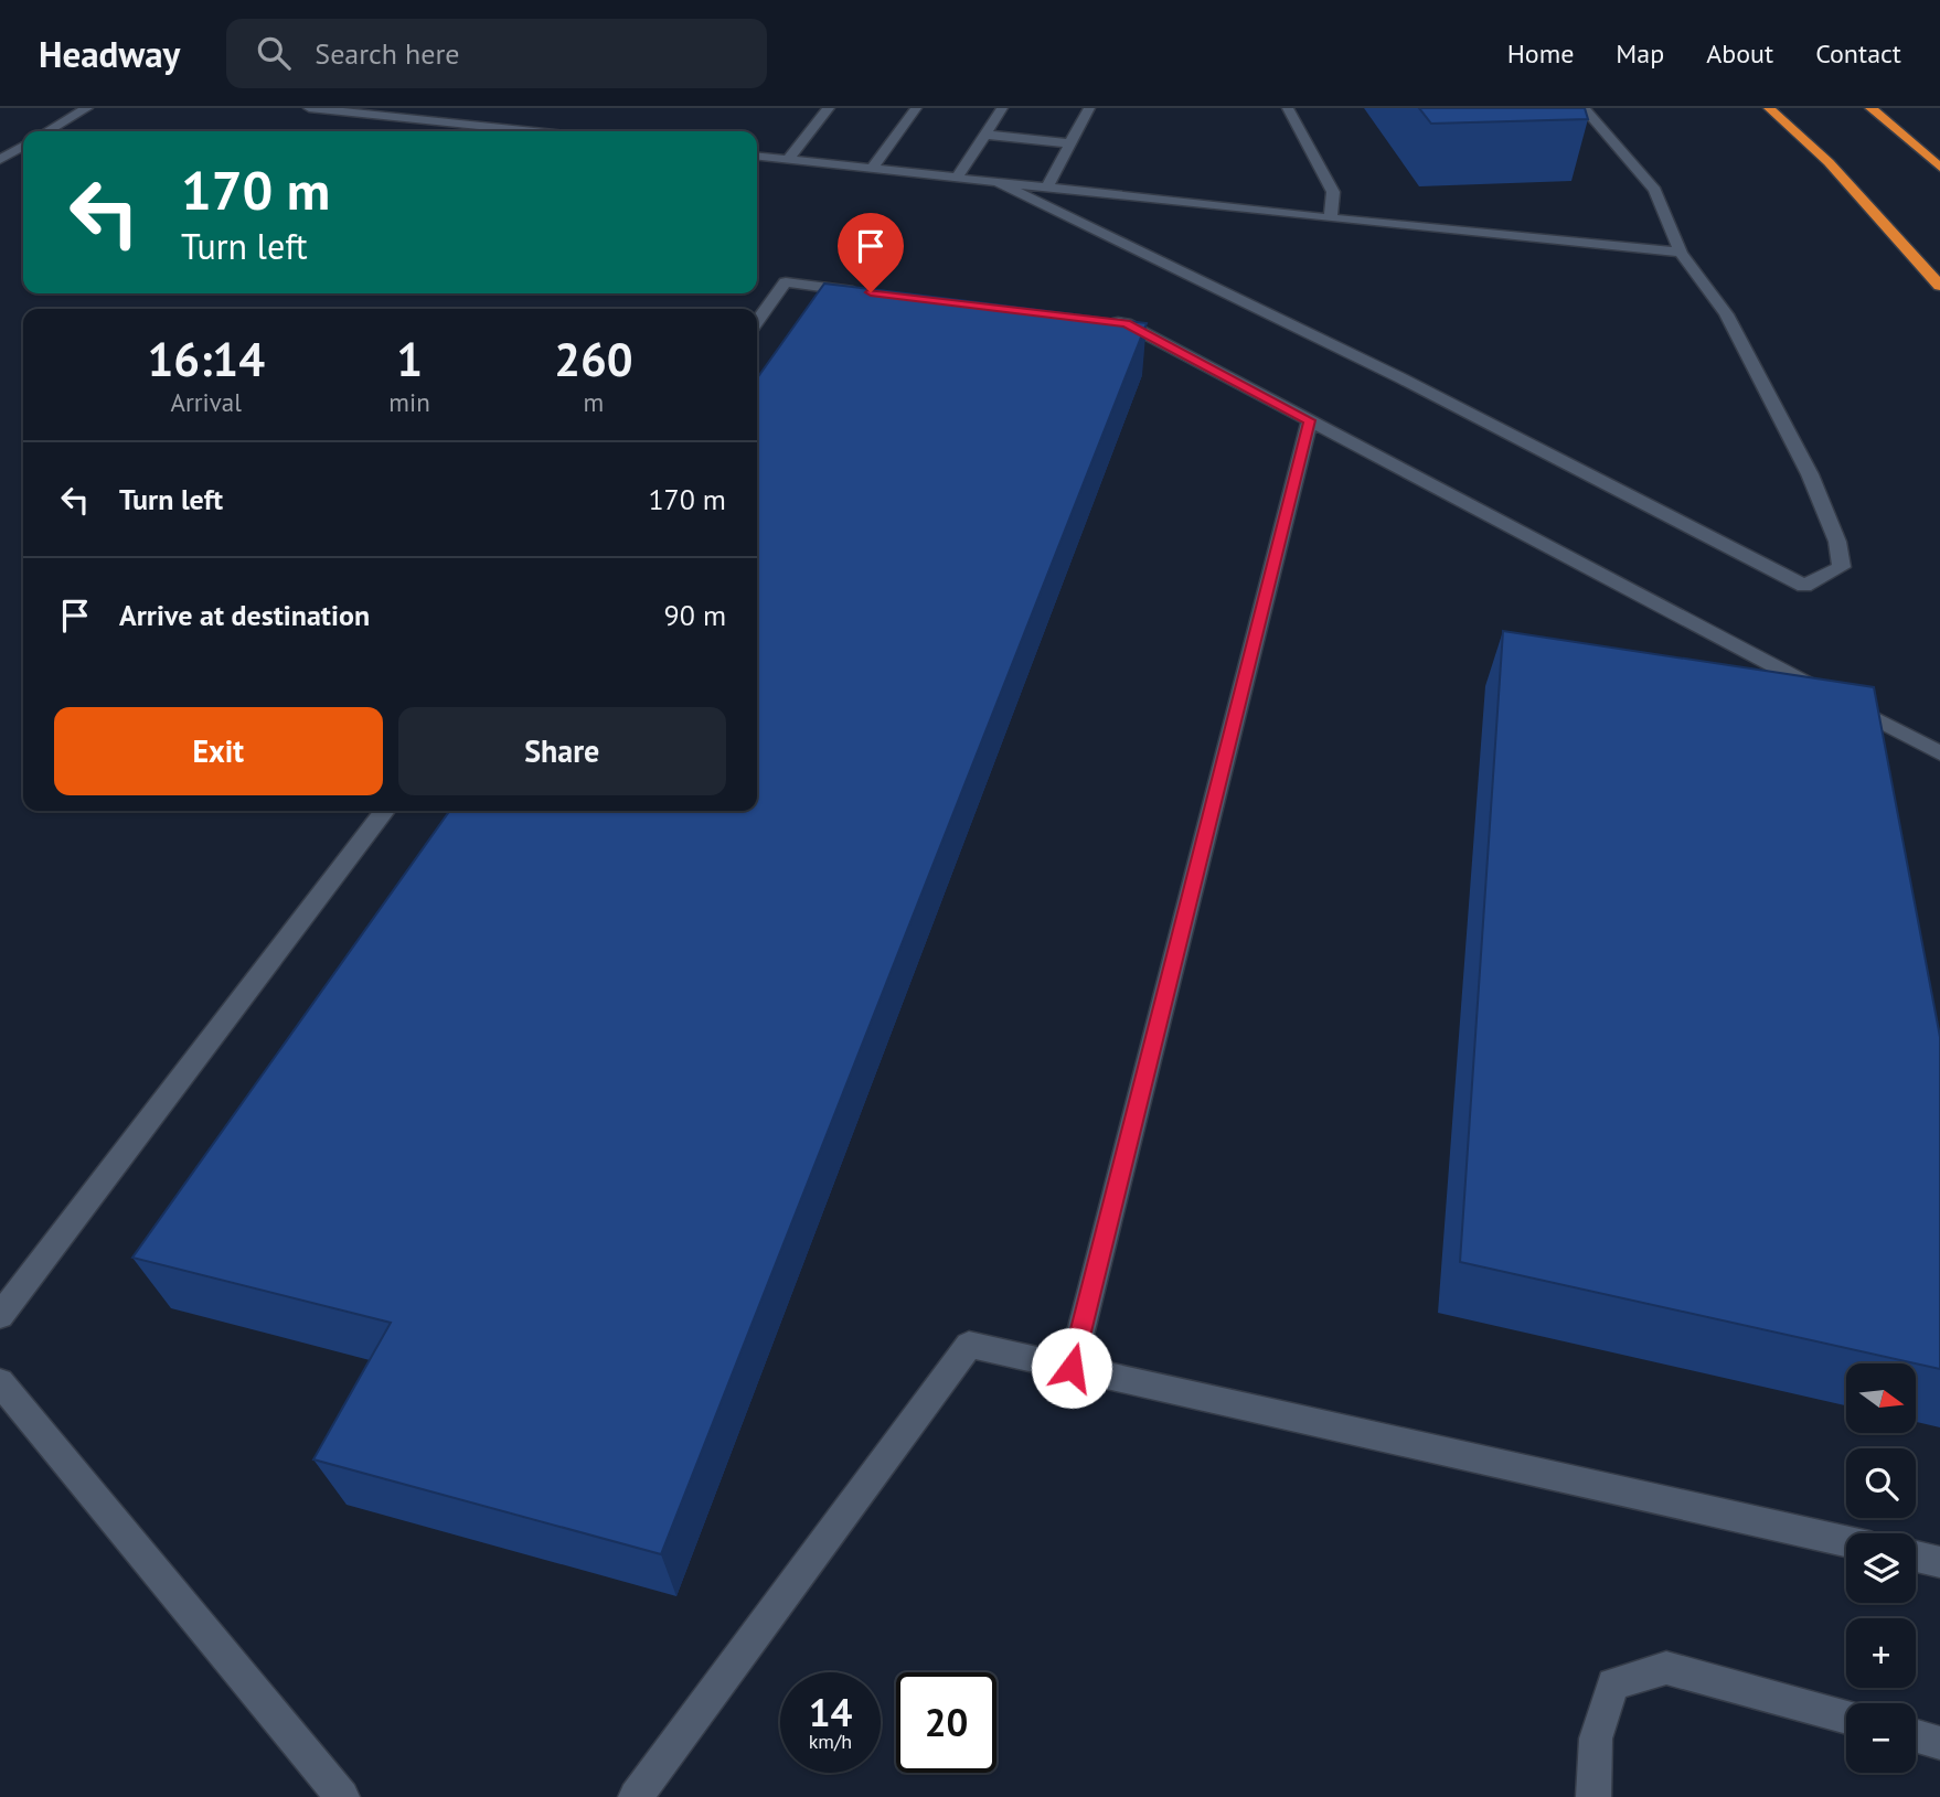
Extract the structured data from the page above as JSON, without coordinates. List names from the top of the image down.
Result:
{
  "north": "right",
  "page": {
    "header": "Headway",
    "search": "Search here",
    "nav": [
      "Home",
      "Map",
      "About",
      "Contact"
    ],
    "turn": ["170 m", "Turn left"],
    "eta": [
      "16:14",
      "Arrival",
      "1",
      "min",
      "260",
      "m"
    ],
    "list": [
      {
        "name": "Turn left",
        "value": "170 m"
      },
      {
        "name": "Arrive at destination",
        "value": "90 m"
      }
    ],
    "buttons": ["Exit", "Share"],
    "map_buttons": ["+", "−"],
    "speed": "14 km/h",
    "limit": "20"
  }
}
